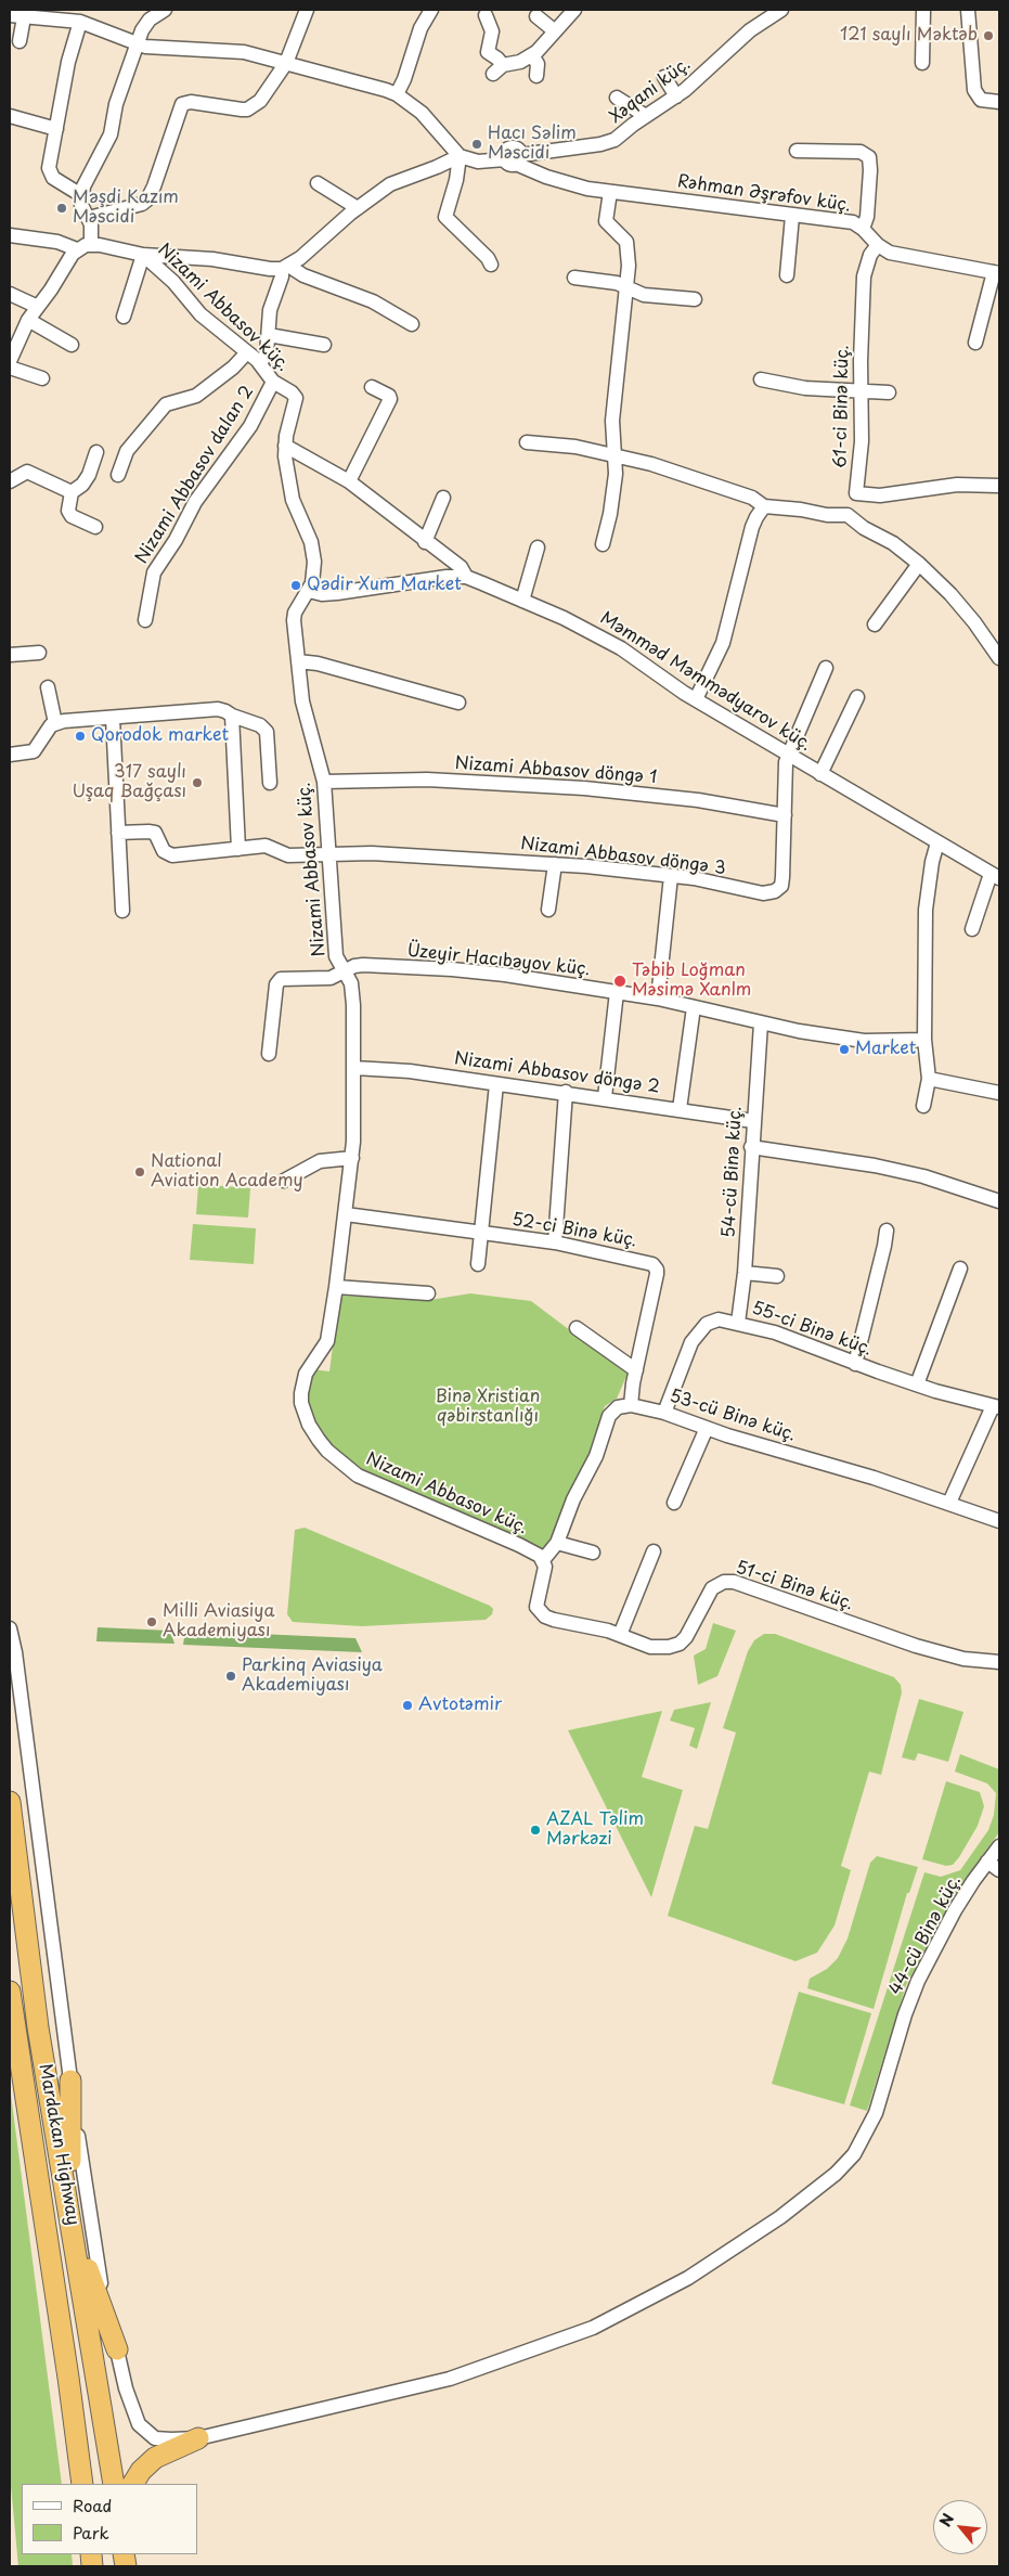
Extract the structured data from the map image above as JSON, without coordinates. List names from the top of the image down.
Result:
{
  "streets": {
    "highway": ["Mardakan Highway"],
    "street": [
      "Xəqani küç.",
      "Rəhman Əşrəfov küç.",
      "Nizami Abbasov küç.",
      "61-ci Binə küç.",
      "Nizami Abbasov dalan 2",
      "Məmməd Məmmədyarov küç.",
      "Nizami Abbasov döngə 1",
      "Nizami Abbasov döngə 3",
      "Üzeyir Hacıbəyov küç.",
      "Nizami Abbasov döngə 2",
      "54-cü Binə küç.",
      "52-ci Binə küç.",
      "55-ci Binə küç.",
      "53-cü Binə küç.",
      "51-ci Binə küç.",
      "44-cü Binə küç."
    ]
  },
  "crossings": [
    ["Xəqani küç.", "Rəhman Əşrəfov küç."],
    ["Rəhman Əşrəfov küç.", "61-ci Binə küç."],
    ["Nizami Abbasov küç.", "Nizami Abbasov dalan 2"],
    ["Nizami Abbasov küç.", "Məmməd Məmmədyarov küç."],
    ["Nizami Abbasov küç.", "Nizami Abbasov döngə 1"],
    ["Nizami Abbasov küç.", "Nizami Abbasov döngə 3"],
    ["Nizami Abbasov küç.", "Üzeyir Hacıbəyov küç."],
    ["Nizami Abbasov küç.", "Nizami Abbasov döngə 2"],
    ["Nizami Abbasov küç.", "52-ci Binə küç."],
    ["Nizami Abbasov küç.", "51-ci Binə küç."],
    ["Məmməd Məmmədyarov küç.", "Nizami Abbasov döngə 3"],
    ["Nizami Abbasov döngə 1", "Nizami Abbasov döngə 3"],
    ["Üzeyir Hacıbəyov küç.", "54-cü Binə küç."],
    ["Nizami Abbasov döngə 2", "54-cü Binə küç."],
    ["54-cü Binə küç.", "55-ci Binə küç."],
    ["52-ci Binə küç.", "53-cü Binə küç."],
    ["55-ci Binə küç.", "53-cü Binə küç."]
  ],
  "parks": ["Binə Xristian qəbirstanlığı"],
  "places": [
    "121 saylı Məktəb",
    "Hacı Səlim Məscidi",
    "Məşdi Kazım Məscidi",
    "Qədir Xum Market",
    "Qorodok market",
    "317 saylı Uşaq Bağçası",
    "Təbib Loğman Məsimə Xanlm",
    "Market",
    "National Aviation Academy",
    "Milli Aviasiya Akademiyası",
    "Parkinq Aviasiya Akademiyası",
    "Avtotəmir",
    "AZAL Təlim Mərkəzi"
  ],
  "legend": ["Road", "Park"],
  "north": "top left"
}
